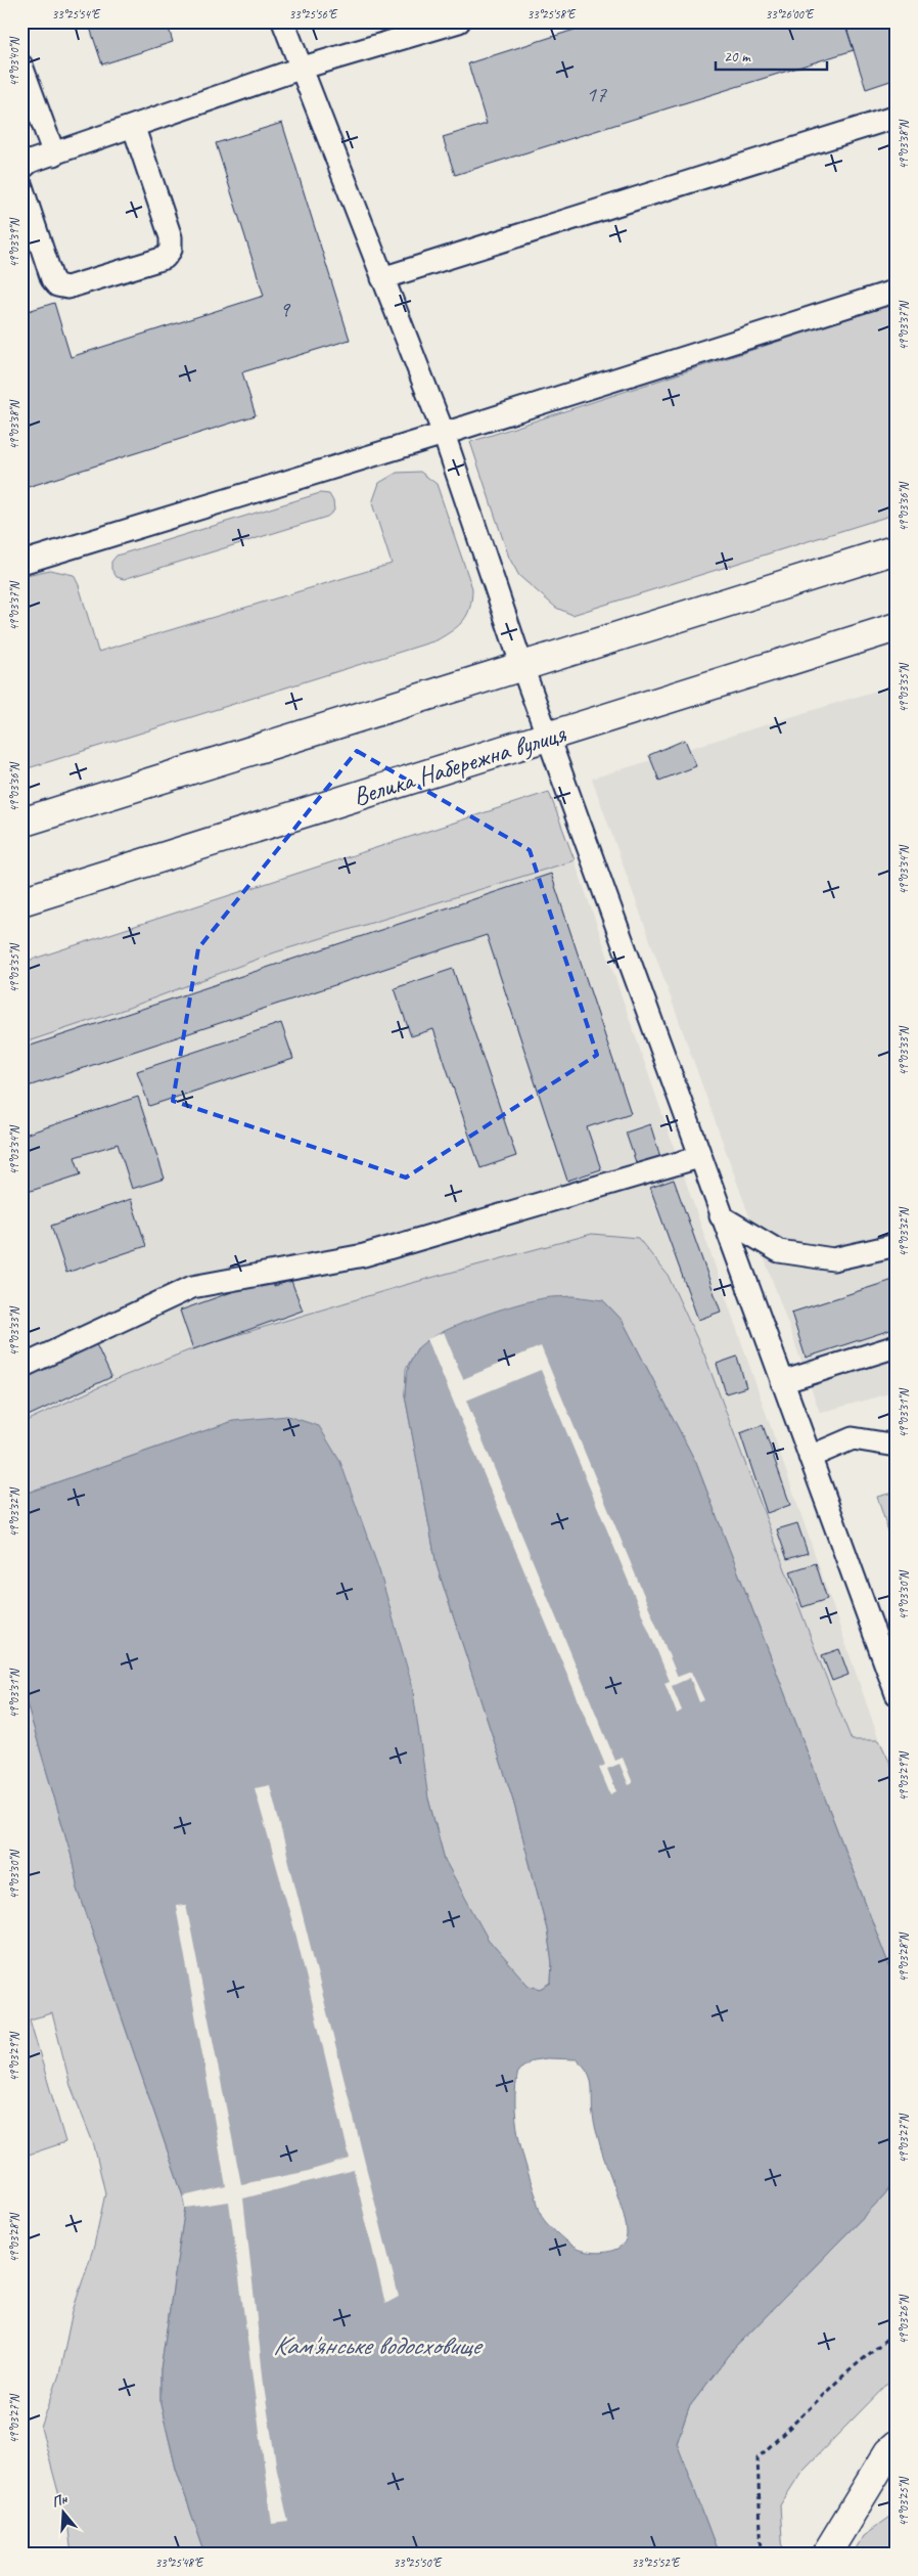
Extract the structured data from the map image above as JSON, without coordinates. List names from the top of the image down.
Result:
{
  "streets": {
    "street": ["Велика Набережна вулиця"]
  },
  "water": ["Кам'янське водосховище"],
  "house_numbers": ["17", "9"],
  "scale_bar": "20 m",
  "north": "top",
  "coordinates": [
    "33°25'54\"E",
    "33°25'56\"E",
    "33°25'58\"E",
    "33°26'00\"E",
    "49°03'40\"N",
    "49°03'38\"N",
    "49°03'39\"N",
    "49°03'37\"N",
    "49°03'36\"N",
    "49°03'35\"N",
    "49°03'34\"N",
    "49°03'33\"N",
    "49°03'32\"N",
    "49°03'31\"N",
    "49°03'30\"N",
    "49°03'29\"N",
    "49°03'28\"N",
    "49°03'27\"N",
    "49°03'26\"N",
    "49°03'25\"N",
    "33°25'48\"E",
    "33°25'50\"E",
    "33°25'52\"E"
  ]
}
